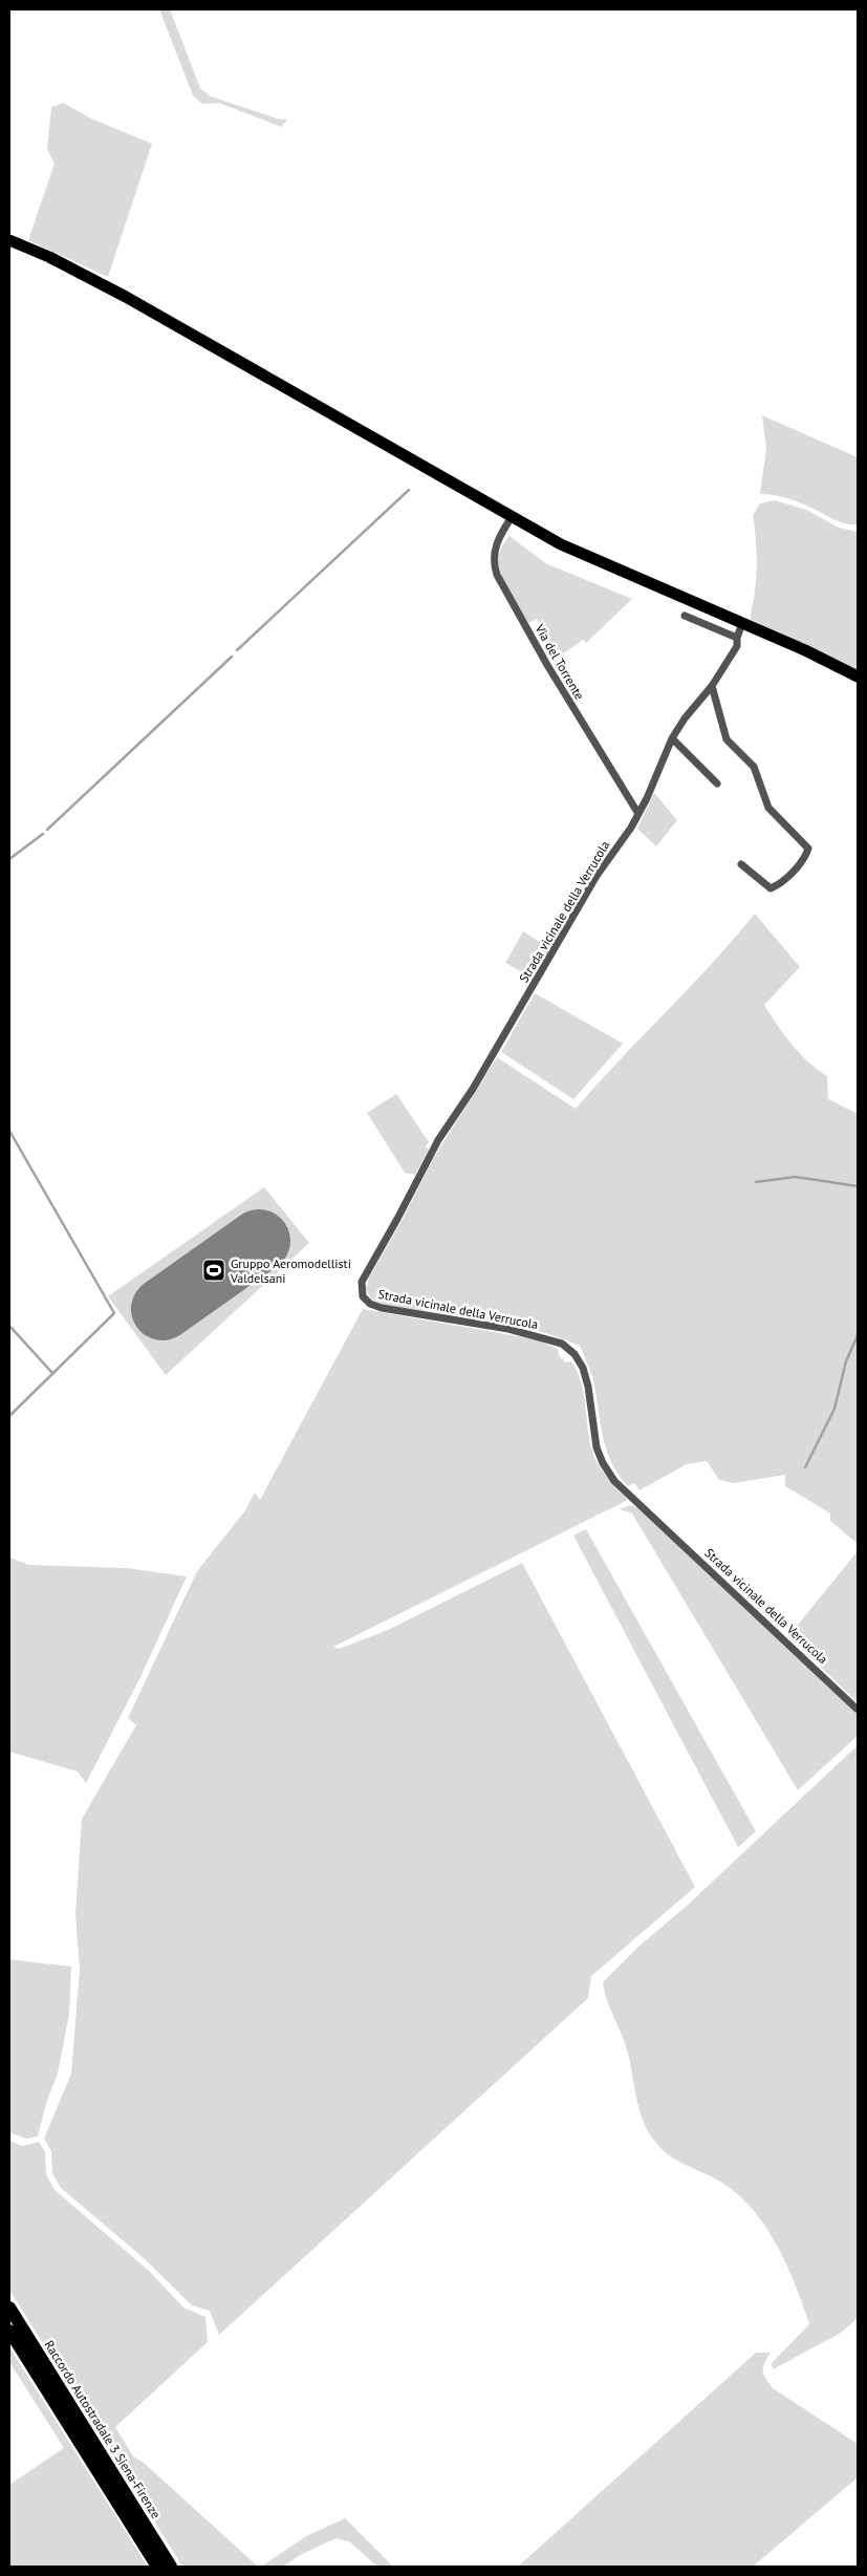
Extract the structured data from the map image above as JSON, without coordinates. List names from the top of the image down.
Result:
{
  "streets": {
    "highway": ["Raccordo Autostradale 3 Siena-Firenze"],
    "street": ["Via del Torrente", "Strada vicinale della Verrucola"]
  },
  "crossings": [
    ["Via del Torrente", "Strada vicinale della Verrucola"]
  ],
  "places": {
    "sports": ["Gruppo Aeromodellisti Valdelsani"]
  }
}
